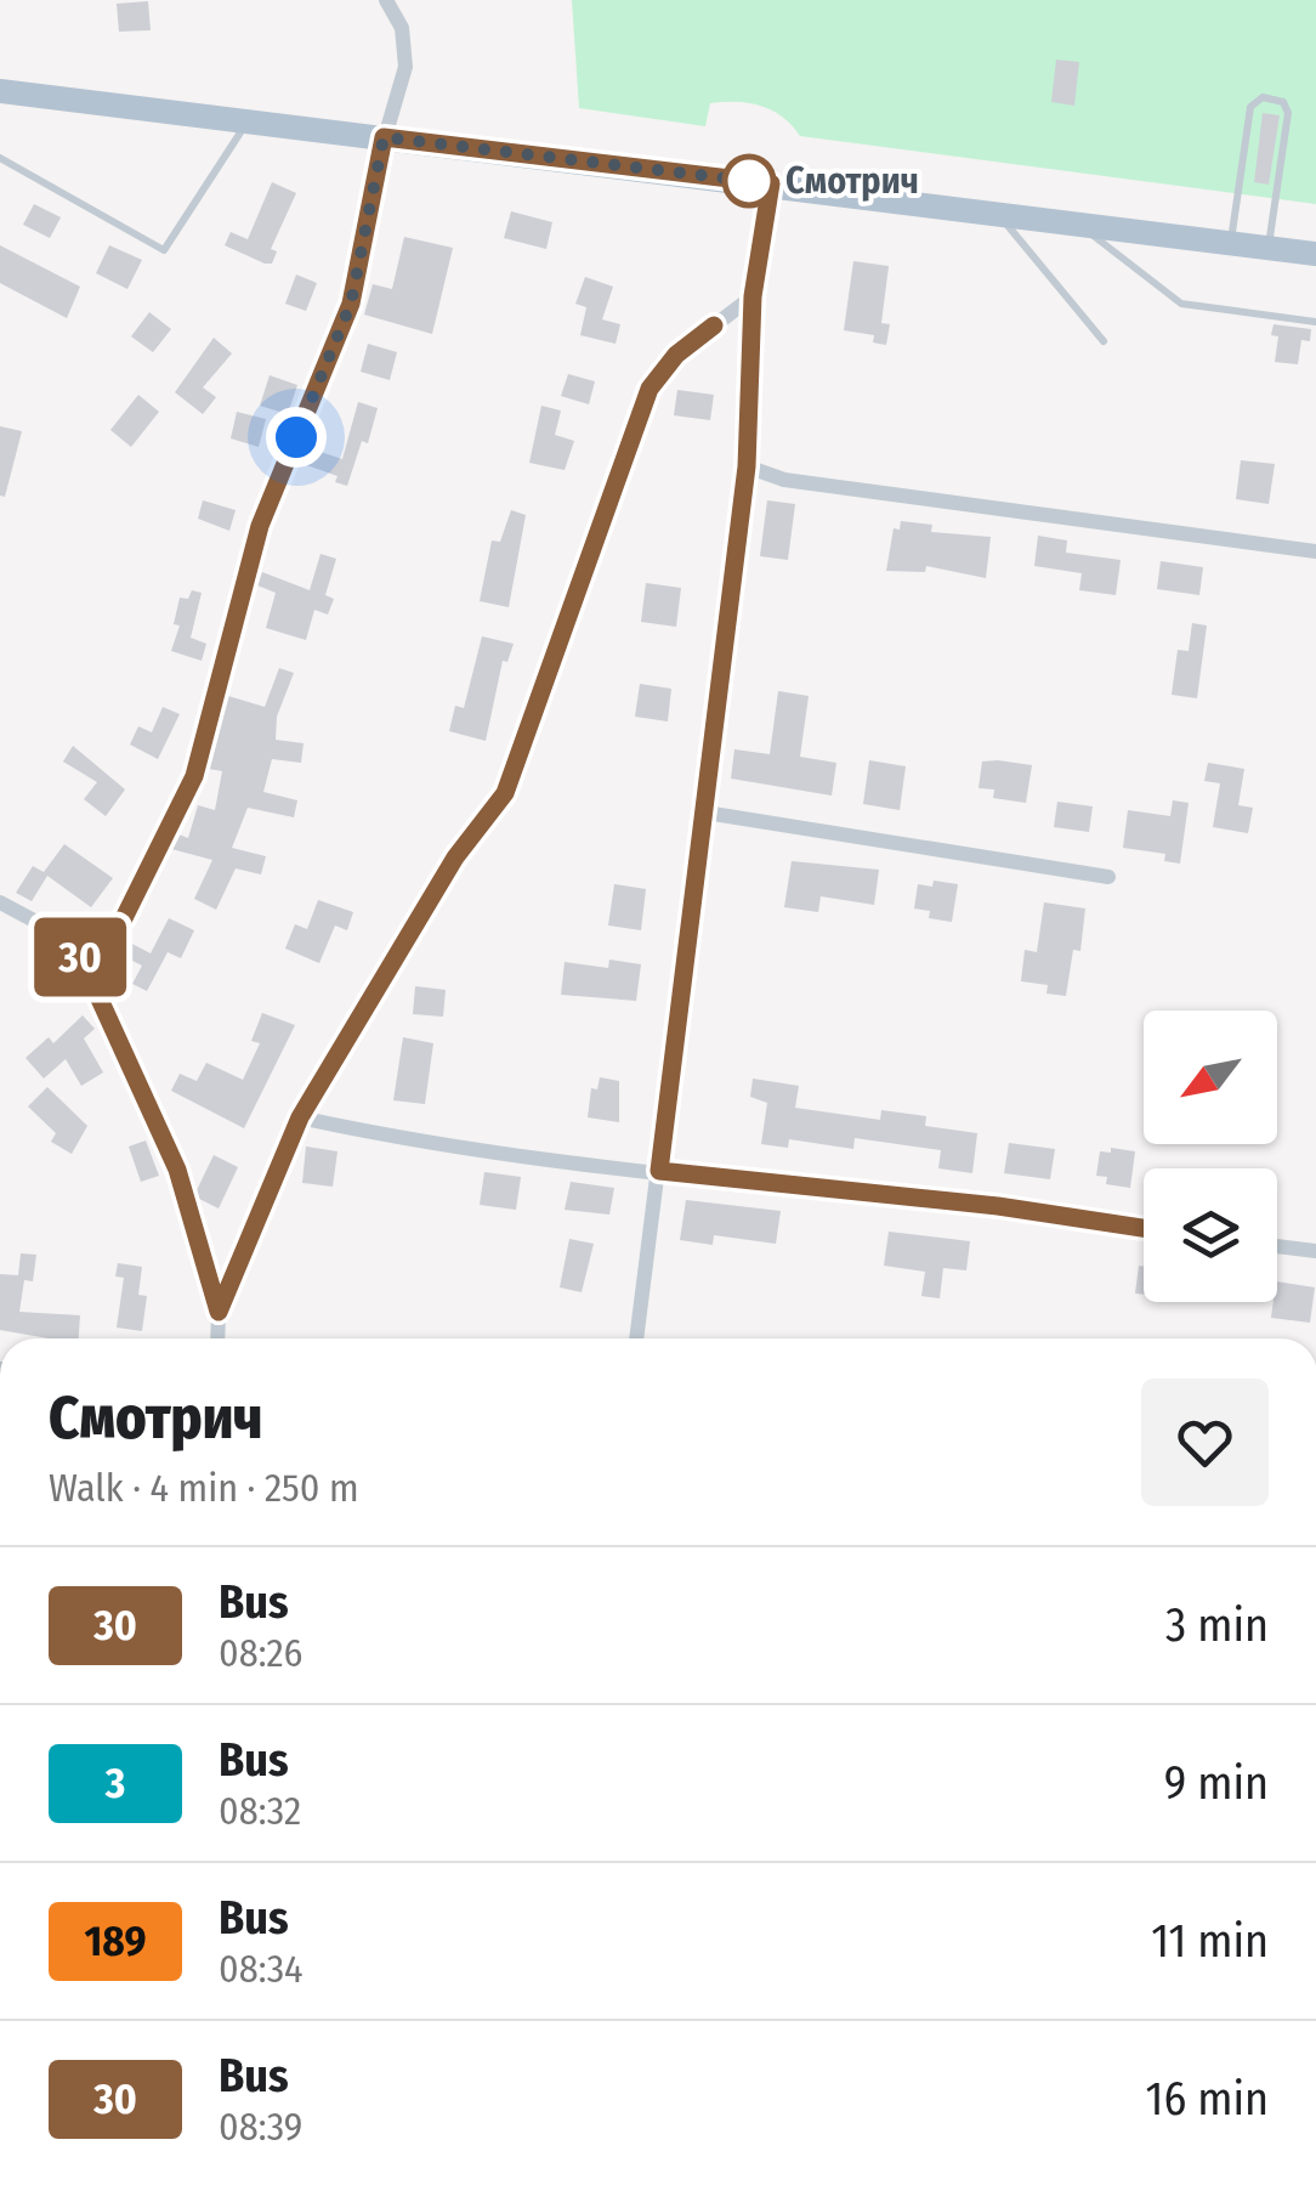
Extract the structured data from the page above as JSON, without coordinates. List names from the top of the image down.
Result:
{
  "places": ["Смотрич"],
  "lines": ["bus line 30"],
  "north": "bottom left",
  "page": {
    "on_map": "30",
    "heading": ["Смотрич", "Walk · 4 min · 250 m"],
    "list": [
      {
        "mark": "30",
        "name": "Bus",
        "note": "08:26",
        "value": "3 min"
      },
      {
        "mark": "3",
        "name": "Bus",
        "note": "08:32",
        "value": "9 min"
      },
      {
        "mark": "189",
        "name": "Bus",
        "note": "08:34",
        "value": "11 min"
      },
      {
        "mark": "30",
        "name": "Bus",
        "note": "08:39",
        "value": "16 min"
      }
    ]
  }
}
